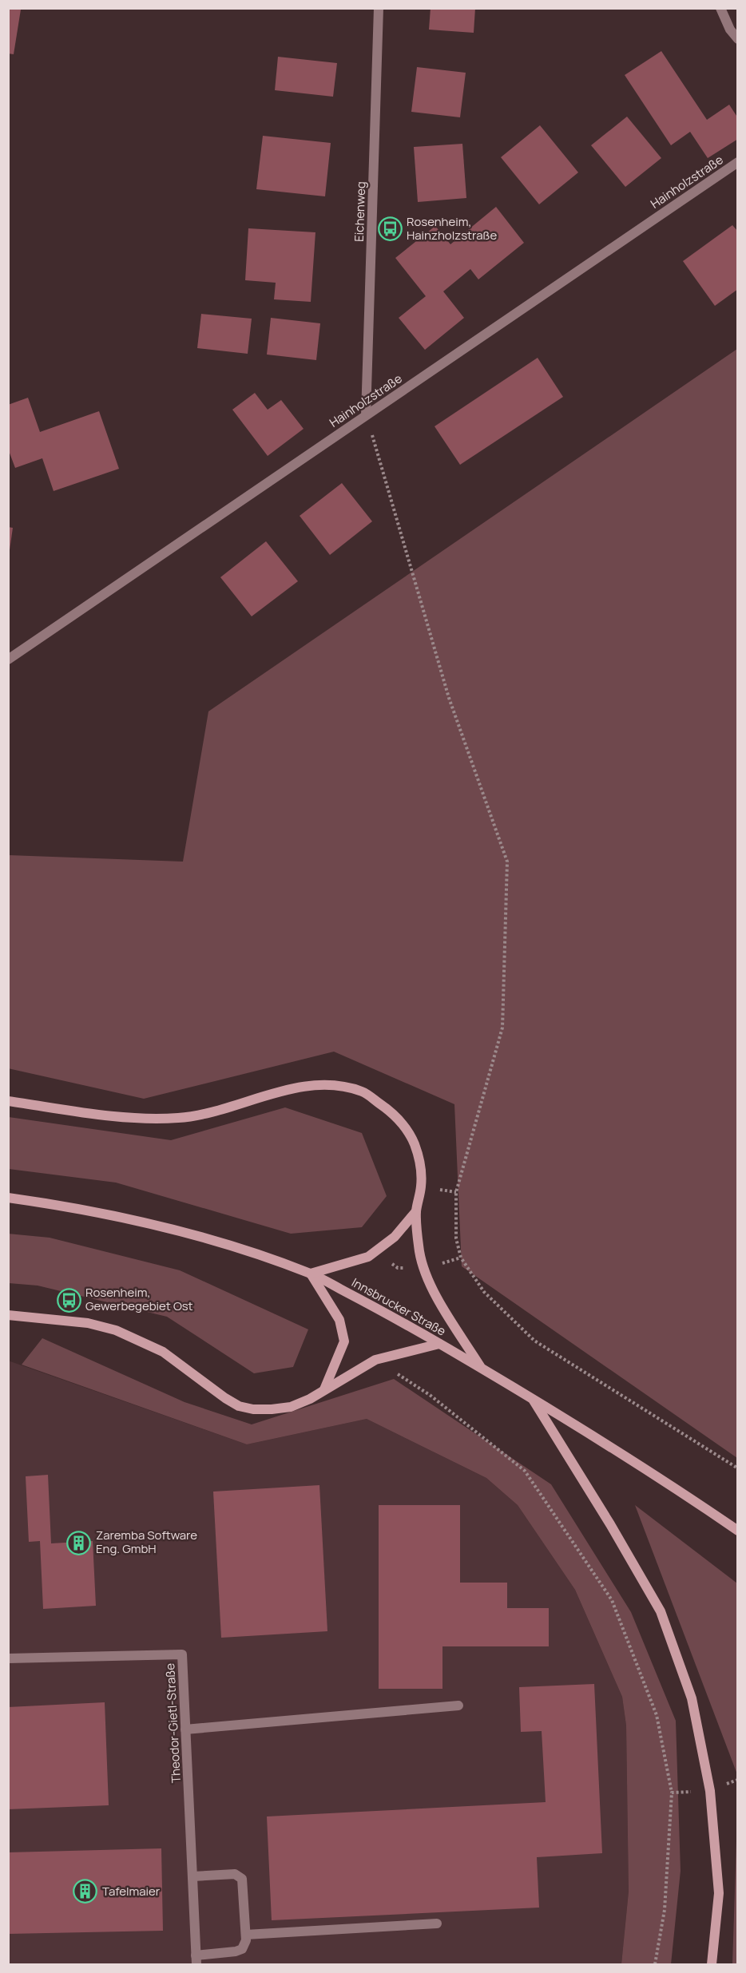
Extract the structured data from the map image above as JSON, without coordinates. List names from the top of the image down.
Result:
{
  "streets": {
    "main road": ["Innsbrucker Straße"],
    "street": ["Hainholzstraße", "Eichenweg", "Theodor-Gietl-Straße"]
  },
  "crossings": [
    ["Hainholzstraße", "Eichenweg"]
  ],
  "places": {
    "bus stop": ["Rosenheim, Hainzholzstraße", "Rosenheim, Gewerbegebiet Ost"],
    "building": ["Zaremba Software Eng. GmbH", "Tafelmaier"]
  }
}
